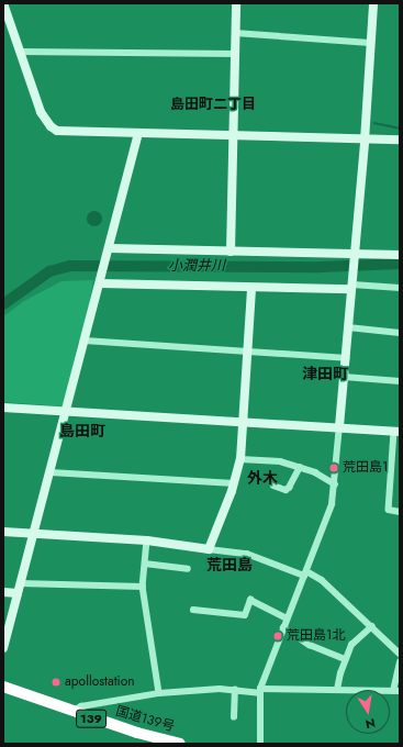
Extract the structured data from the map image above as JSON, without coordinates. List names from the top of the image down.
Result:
{
  "streets": {
    "highway": ["139", "国道139号"]
  },
  "districts": [
    "島田町二丁目",
    "津田町",
    "島田町",
    "外木",
    "荒田島"
  ],
  "water": ["小潤井川"],
  "places": ["荒田島1", "荒田島1北", "apollostation"],
  "north": "bottom"
}
